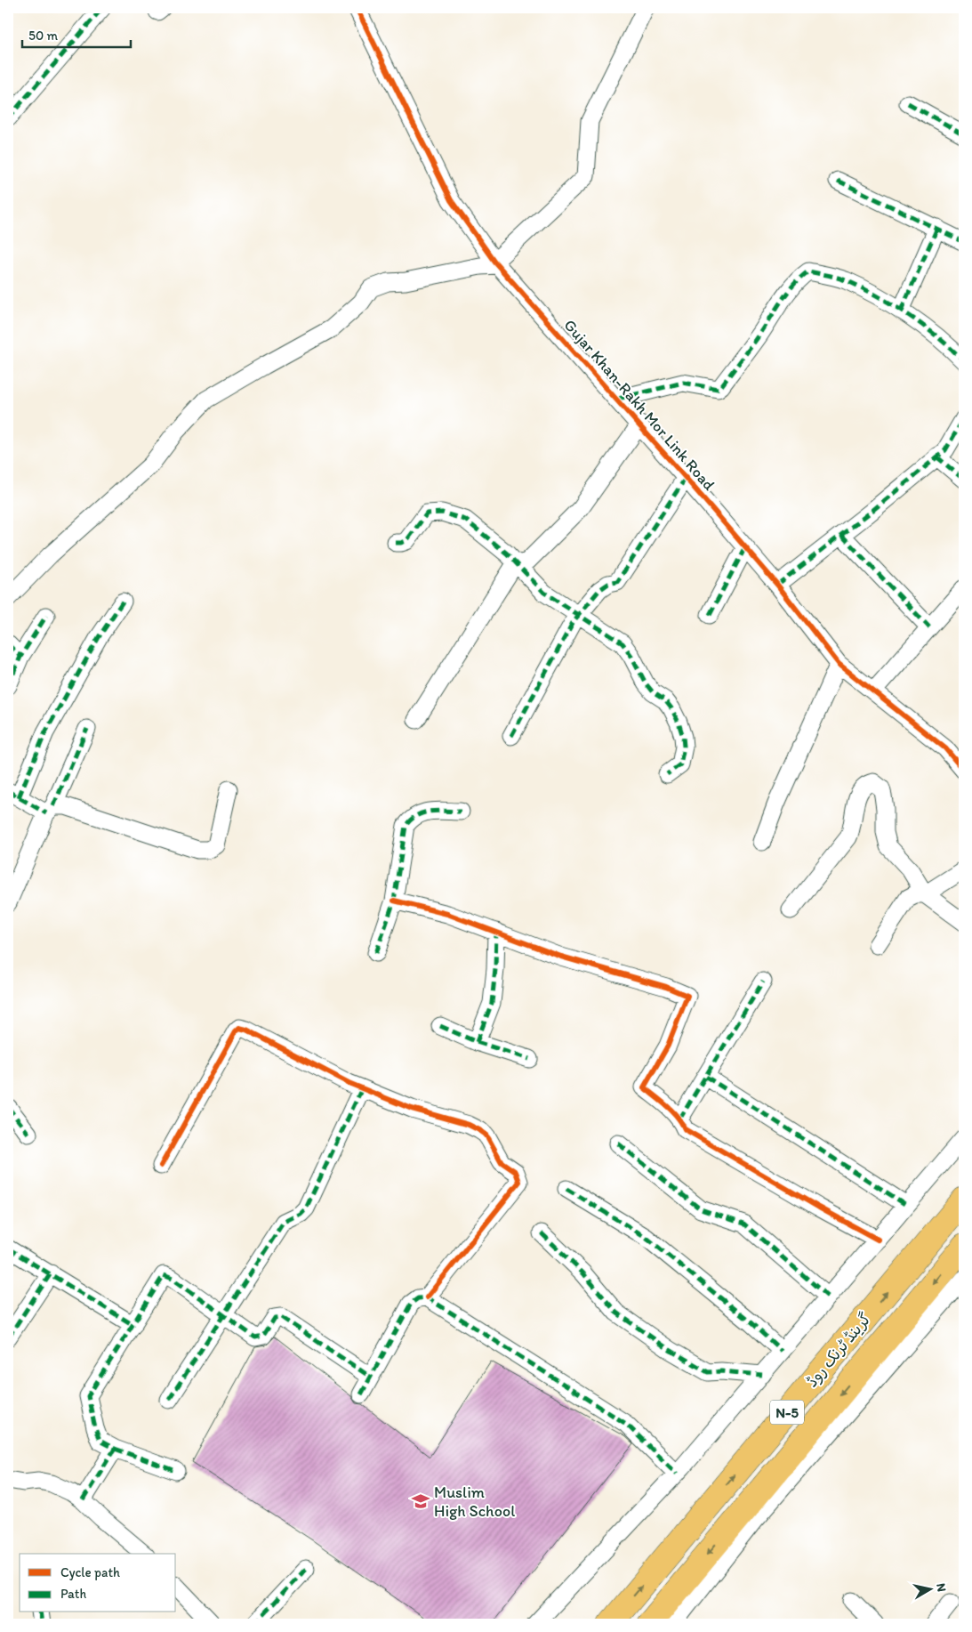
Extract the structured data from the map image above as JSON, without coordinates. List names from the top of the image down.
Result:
{
  "streets": {
    "highway": ["گرینڈ ٹرنک روڈ", "N-5"],
    "street": ["Gujar Khan-Rakh Mor Link Road"]
  },
  "places": {
    "school or university": ["Muslim High School"]
  },
  "legend": ["Cycle path", "Path"],
  "scale_bar": "50 m",
  "north": "right"
}
